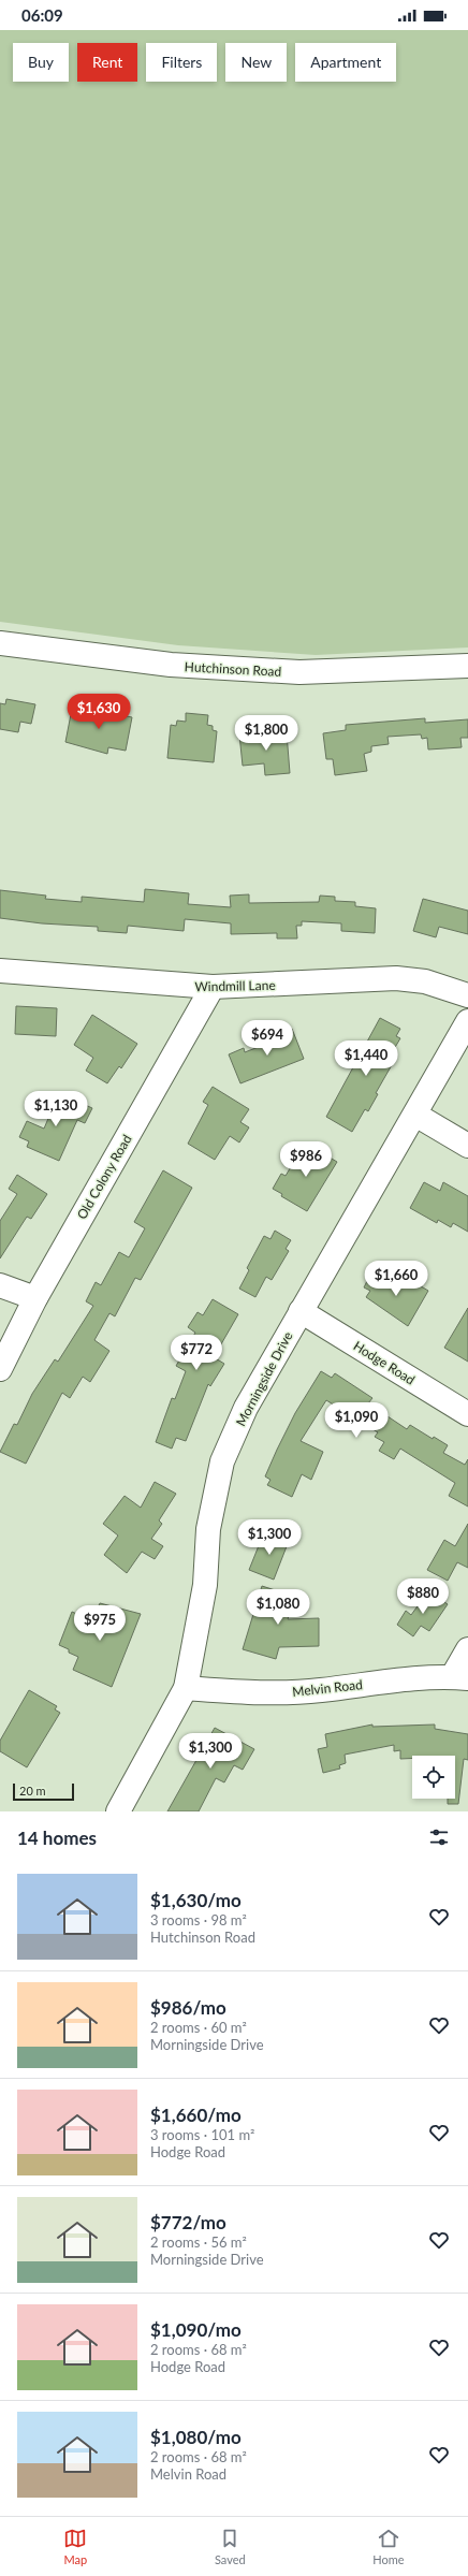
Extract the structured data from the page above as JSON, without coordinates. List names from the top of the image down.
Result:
{
  "streets": {
    "street": [
      "Hutchinson Road",
      "Windmill Lane",
      "Old Colony Road",
      "Hodge Road",
      "Morningside Drive",
      "Melvin Road"
    ]
  },
  "crossings": [
    ["Windmill Lane", "Old Colony Road"],
    ["Hodge Road", "Morningside Drive"],
    ["Morningside Drive", "Melvin Road"]
  ],
  "scale_bar": "20 m",
  "page": {
    "status": "06:09",
    "chip": [
      "Buy",
      "Rent",
      "Filters",
      "New",
      "Apartment"
    ],
    "price": [
      "$1,630",
      "$1,800",
      "$694",
      "$1,440",
      "$1,130",
      "$986",
      "$1,660",
      "$772",
      "$1,090",
      "$1,300",
      "$880",
      "$1,080",
      "$975",
      "$1,300"
    ],
    "scale": "20 m",
    "heading": "14 homes",
    "list": [
      {
        "name": "$1,630/mo",
        "note": "3 rooms · 98 m² · Hutchinson Road"
      },
      {
        "name": "$986/mo",
        "note": "2 rooms · 60 m² · Morningside Drive"
      },
      {
        "name": "$1,660/mo",
        "note": "3 rooms · 101 m² · Hodge Road"
      },
      {
        "name": "$772/mo",
        "note": "2 rooms · 56 m² · Morningside Drive"
      },
      {
        "name": "$1,090/mo",
        "note": "2 rooms · 68 m² · Hodge Road"
      },
      {
        "name": "$1,080/mo",
        "note": "2 rooms · 68 m² · Melvin Road"
      }
    ],
    "tabs": ["Map", "Saved", "Home"]
  }
}
